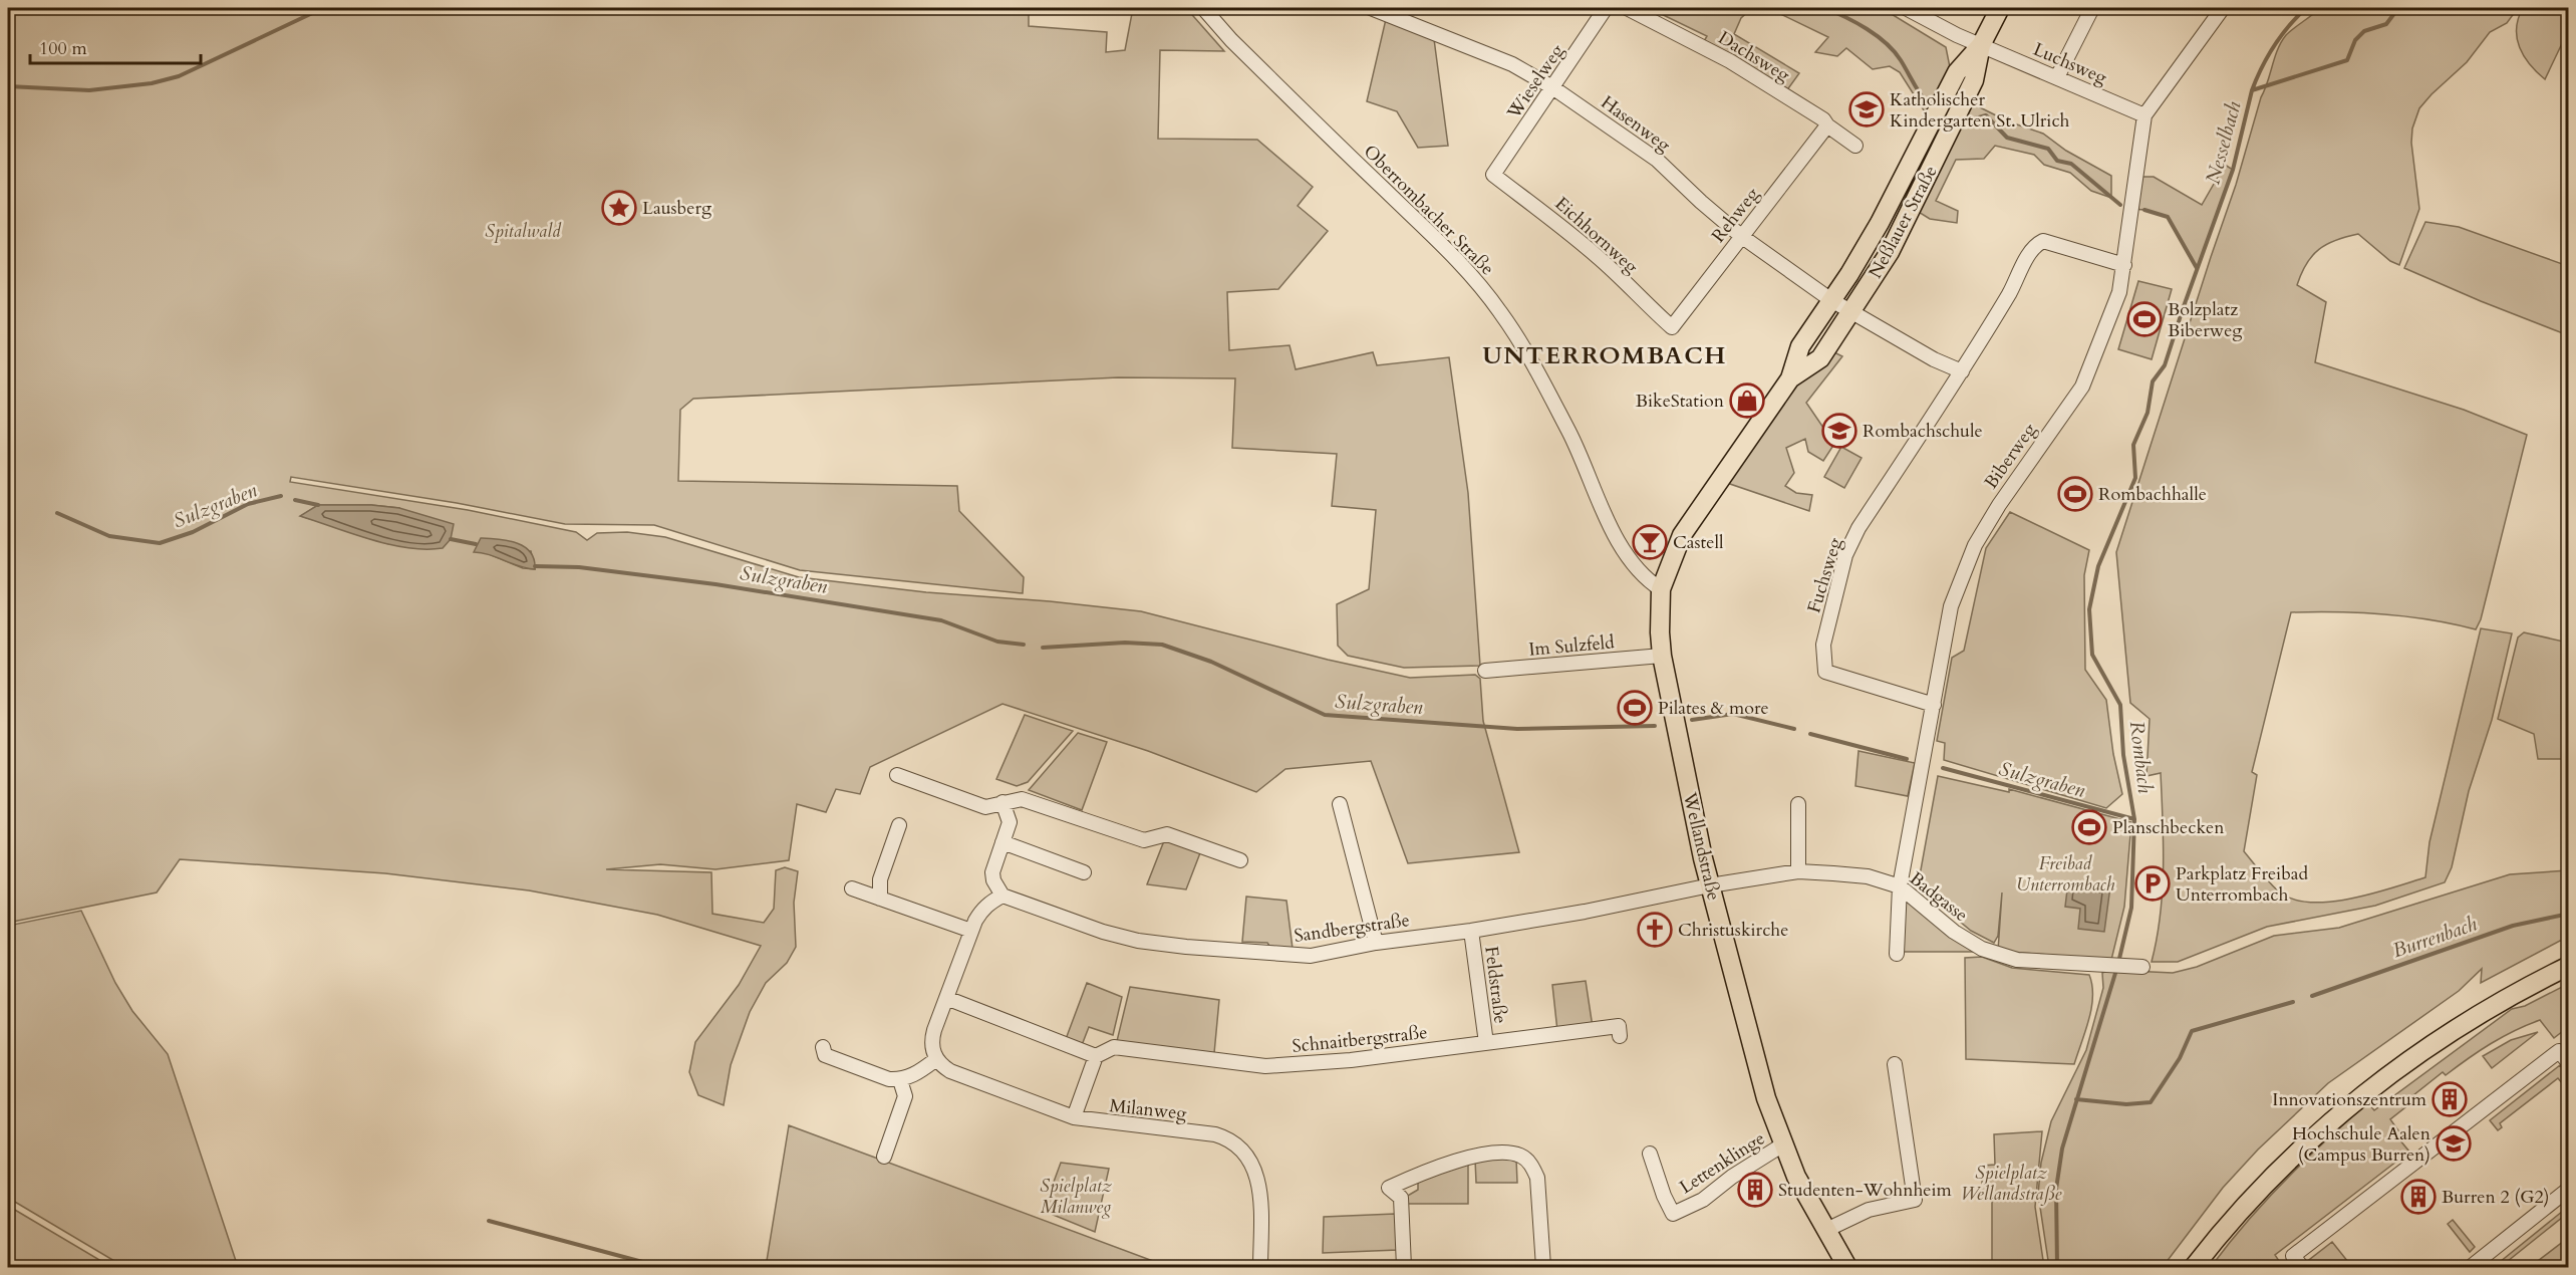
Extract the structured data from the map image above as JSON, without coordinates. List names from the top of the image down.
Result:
{
  "streets": {
    "main road": ["Neßlauer Straße", "Wellandstraße"],
    "street": [
      "Dachsweg",
      "Luchsweg",
      "Wieselweg",
      "Hasenweg",
      "Oberrombacher Straße",
      "Rehweg",
      "Eichhornweg",
      "Biberweg",
      "Fuchsweg",
      "Im Sulzfeld",
      "Badgasse",
      "Sandbergstraße",
      "Feldstraße",
      "Schnaitbergstraße",
      "Milanweg",
      "Lettenklinge"
    ]
  },
  "crossings": [
    ["Dachsweg", "Rehweg"],
    ["Luchsweg", "Neßlauer Straße"],
    ["Luchsweg", "Biberweg"],
    ["Wieselweg", "Hasenweg"],
    ["Wieselweg", "Eichhornweg"],
    ["Hasenweg", "Rehweg"],
    ["Hasenweg", "Neßlauer Straße"],
    ["Oberrombacher Straße", "Neßlauer Straße"],
    ["Oberrombacher Straße", "Wellandstraße"],
    ["Rehweg", "Eichhornweg"],
    ["Neßlauer Straße", "Wellandstraße"],
    ["Biberweg", "Fuchsweg"],
    ["Biberweg", "Badgasse"],
    ["Im Sulzfeld", "Wellandstraße"],
    ["Wellandstraße", "Badgasse"],
    ["Wellandstraße", "Sandbergstraße"],
    ["Wellandstraße", "Lettenklinge"],
    ["Badgasse", "Sandbergstraße"],
    ["Sandbergstraße", "Feldstraße"],
    ["Feldstraße", "Schnaitbergstraße"]
  ],
  "districts": ["UNTERROMBACH"],
  "water": [
    "Nesselbach",
    "Sulzgraben",
    "Rombach",
    "Burrenbach"
  ],
  "parks": [
    "Spitalwald",
    "Freibad Unterrombach",
    "Spielplatz Wellandstraße",
    "Spielplatz Milanweg"
  ],
  "places": {
    "school or university": ["Katholischer Kindergarten St. Ulrich", "Rombachschule", "Hochschule Aalen (Campus Burren)"],
    "place": ["Lausberg"],
    "sports": [
      "Bolzplatz Biberweg",
      "Rombachhalle",
      "Pilates & more",
      "Planschbecken"
    ],
    "shop": ["BikeStation"],
    "bar": ["Castell"],
    "parking": ["Parkplatz Freibad Unterrombach"],
    "church": ["Christuskirche"],
    "building": ["Innovationszentrum", "Studenten-Wohnheim", "Burren 2 (G2)"]
  },
  "scale_bar": "100 m"
}
